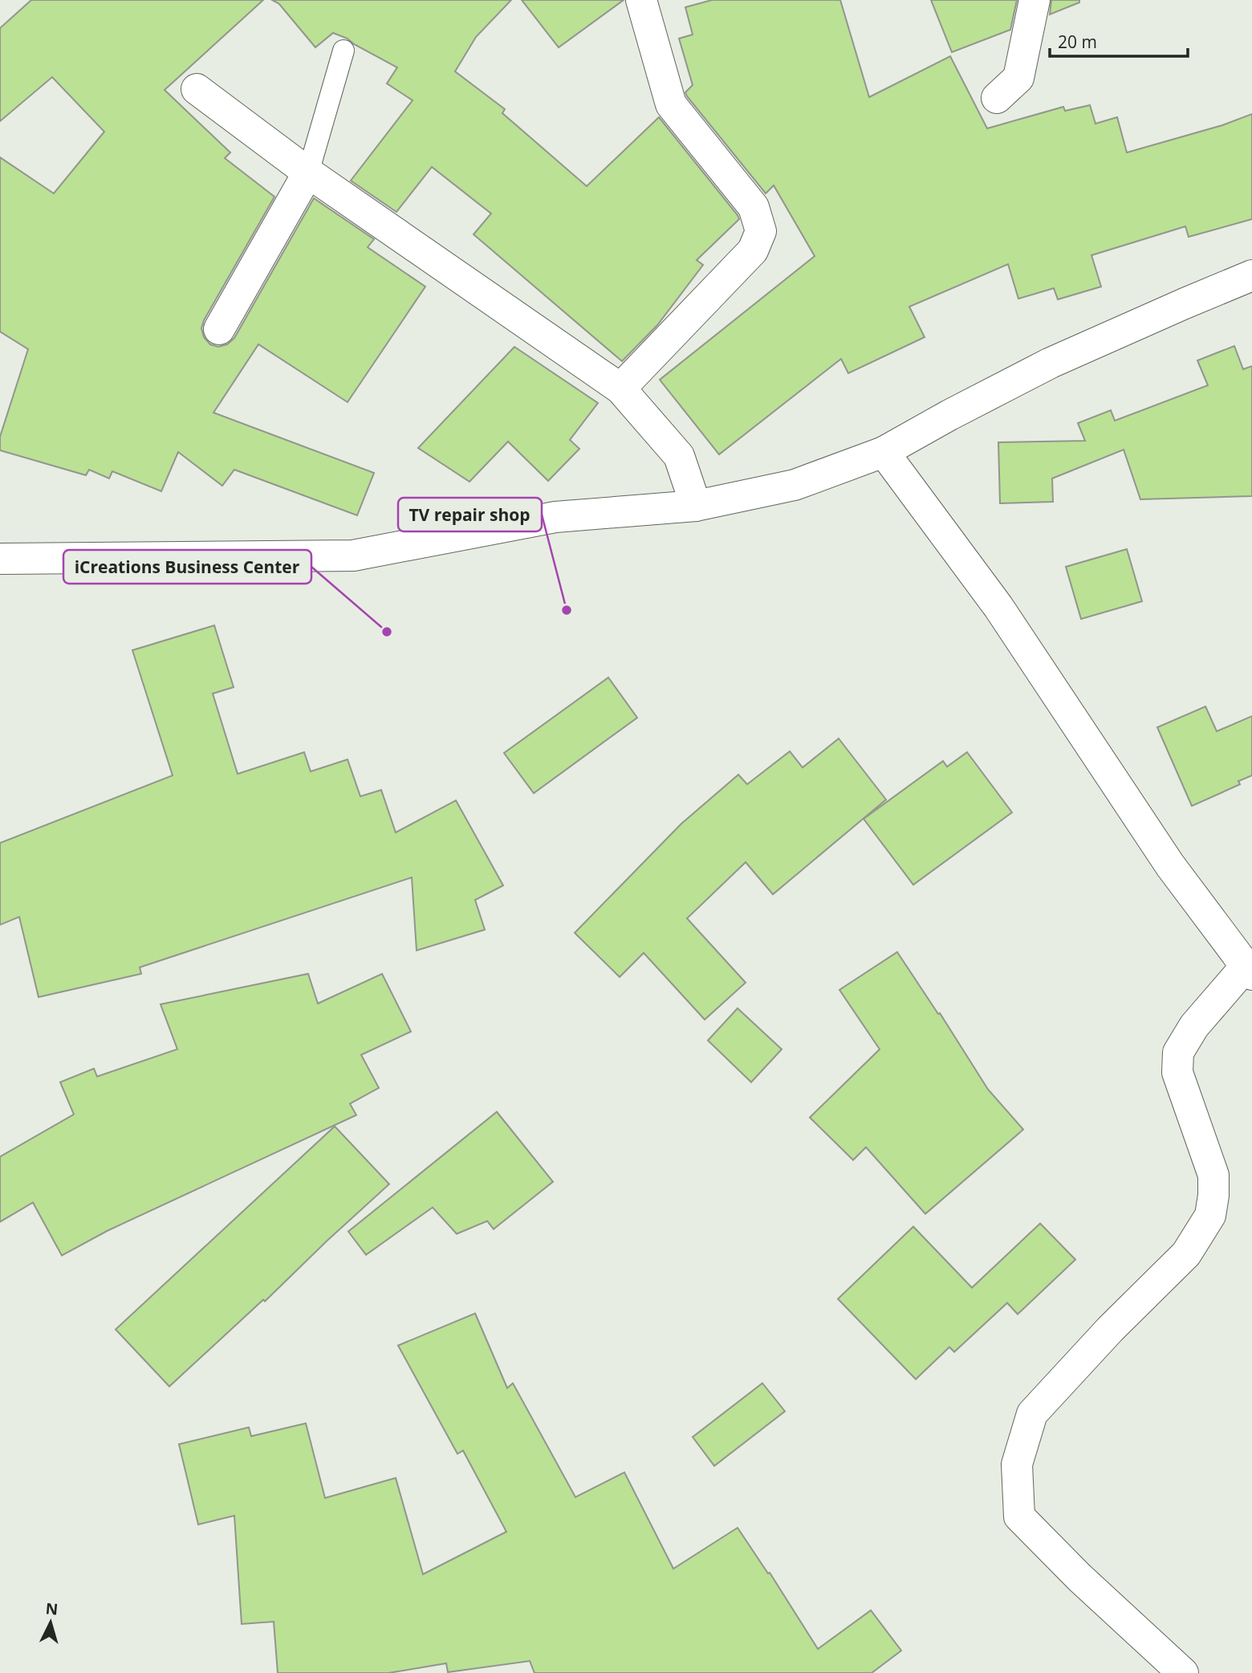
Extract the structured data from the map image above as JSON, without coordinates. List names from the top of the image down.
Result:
{
  "places": ["TV repair shop", "iCreations Business Center"],
  "scale_bar": "20 m",
  "north": "top"
}
